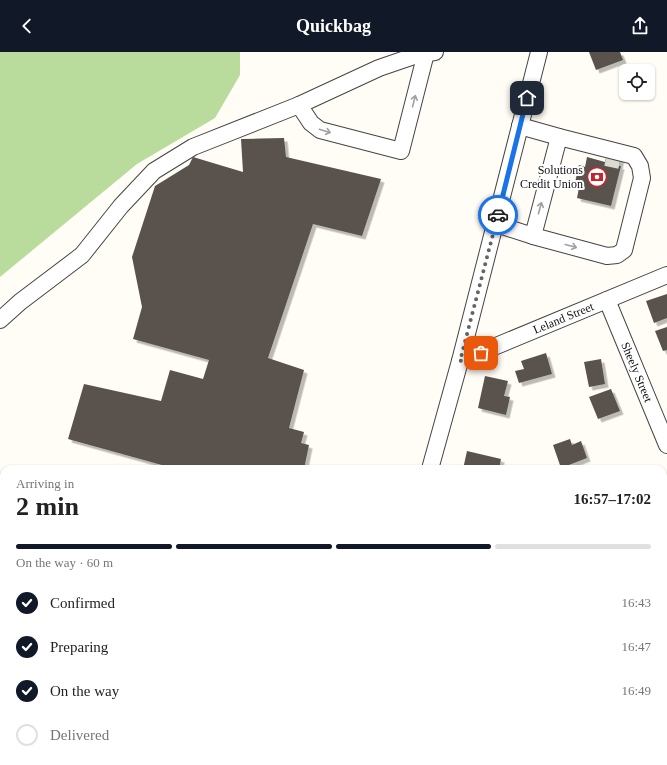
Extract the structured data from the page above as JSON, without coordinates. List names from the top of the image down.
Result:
{
  "streets": {
    "street": ["Leland Street", "Sheely Street"]
  },
  "crossings": [
    ["Leland Street", "Sheely Street"]
  ],
  "places": {
    "bank": ["Solutions Credit Union"]
  },
  "page": {
    "header": "Quickbag",
    "heading": ["2 min", "Arriving in", "16:57–17:02"],
    "bar": "On the way · 60 m",
    "list": [
      ["Confirmed", "16:43"],
      ["Preparing", "16:47"],
      ["On the way", "16:49"],
      "Delivered"
    ]
  }
}
